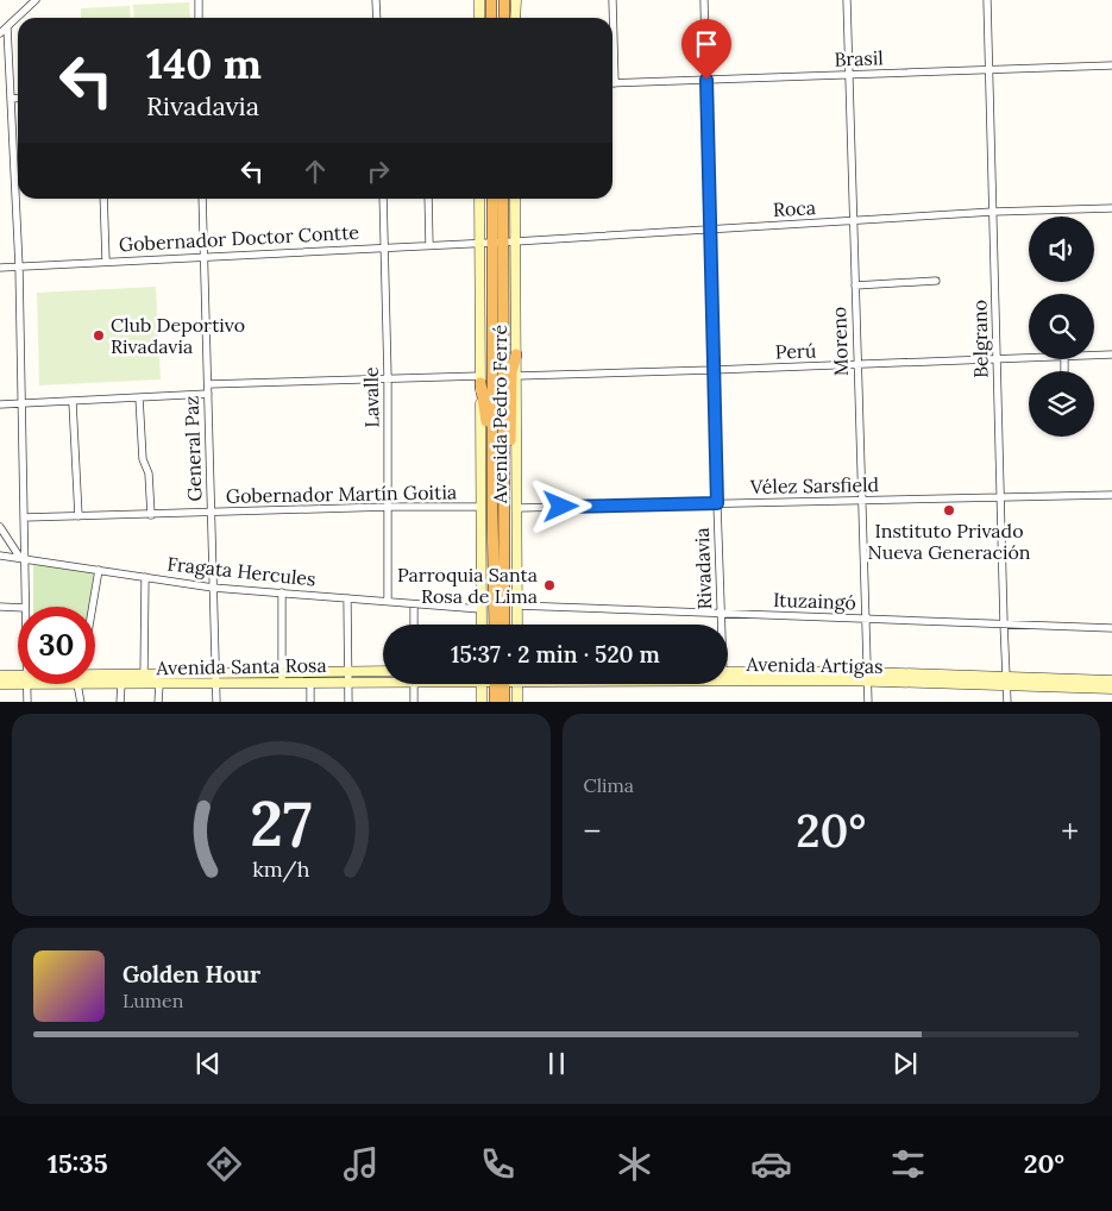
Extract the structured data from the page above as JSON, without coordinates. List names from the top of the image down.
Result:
{
  "streets": {
    "highway": ["Avenida Pedro Ferré"],
    "main road": ["Avenida Artigas", "Avenida Santa Rosa"],
    "street": [
      "Brasil",
      "Roca",
      "Gobernador Doctor Contte",
      "Belgrano",
      "Moreno",
      "Perú",
      "Lavalle",
      "General Paz",
      "Vélez Sarsfield",
      "Gobernador Martín Goitia",
      "Rivadavia",
      "Fragata Hercules",
      "Ituzaingó"
    ]
  },
  "crossings": [
    ["Brasil", "Belgrano"],
    ["Brasil", "Moreno"],
    ["Brasil", "Rivadavia"],
    ["Roca", "Gobernador Doctor Contte"],
    ["Roca", "Belgrano"],
    ["Roca", "Moreno"],
    ["Roca", "Avenida Pedro Ferré"],
    ["Roca", "Rivadavia"],
    ["Gobernador Doctor Contte", "Lavalle"],
    ["Gobernador Doctor Contte", "Avenida Pedro Ferré"],
    ["Gobernador Doctor Contte", "General Paz"],
    ["Belgrano", "Perú"],
    ["Belgrano", "Vélez Sarsfield"],
    ["Belgrano", "Ituzaingó"],
    ["Belgrano", "Avenida Artigas"],
    ["Moreno", "Perú"],
    ["Moreno", "Vélez Sarsfield"],
    ["Moreno", "Ituzaingó"],
    ["Moreno", "Avenida Artigas"],
    ["Perú", "Avenida Pedro Ferré"],
    ["Perú", "Rivadavia"],
    ["Lavalle", "Gobernador Martín Goitia"],
    ["Lavalle", "Fragata Hercules"],
    ["Avenida Pedro Ferré", "Vélez Sarsfield"],
    ["Avenida Pedro Ferré", "Gobernador Martín Goitia"],
    ["Avenida Pedro Ferré", "Fragata Hercules"],
    ["Avenida Pedro Ferré", "Ituzaingó"],
    ["General Paz", "Gobernador Martín Goitia"],
    ["General Paz", "Fragata Hercules"],
    ["General Paz", "Avenida Santa Rosa"],
    ["Vélez Sarsfield", "Rivadavia"],
    ["Rivadavia", "Ituzaingó"]
  ],
  "places": ["Club Deportivo Rivadavia", "Instituto Privado Nueva Generación", "Parroquia Santa Rosa de Lima"],
  "page": {
    "turn": ["140 m", "Rivadavia"],
    "limit": "30",
    "trip": "15:37 · 2 min · 520 m",
    "tile": "Clima",
    "heat": ["−", "20°", "+"],
    "song": ["Golden Hour", "Lumen"],
    "tabs": ["15:35", "20°"],
    "gauge": ["27", "km/h"]
  }
}
